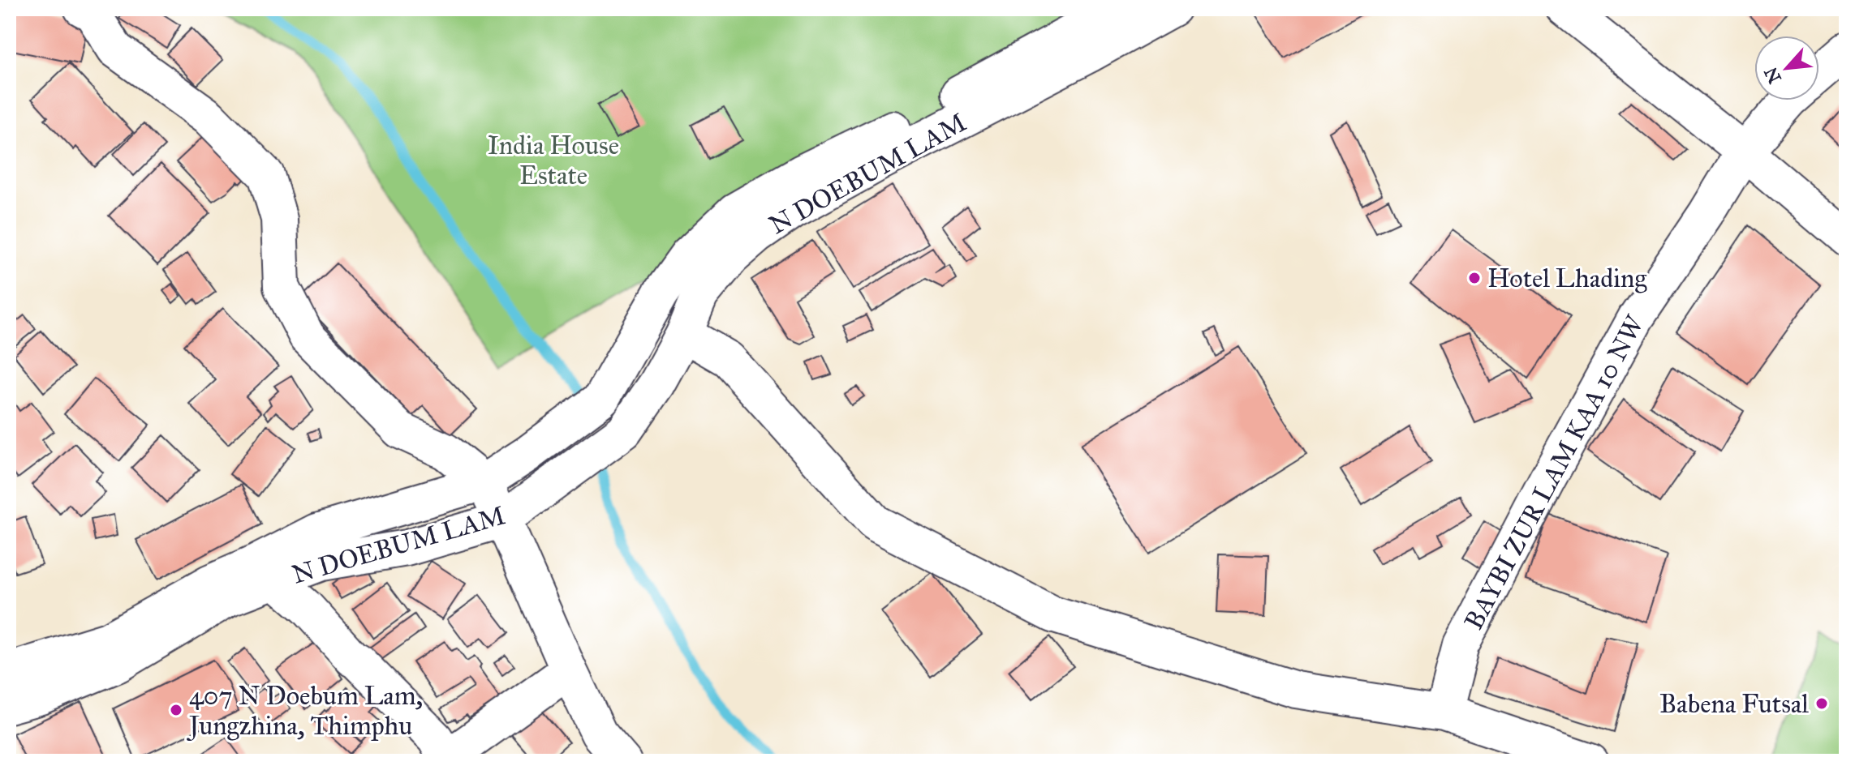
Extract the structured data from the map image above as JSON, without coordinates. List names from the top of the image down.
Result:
{
  "streets": {
    "street": ["N DOEBUM LAM", "BAYBI ZUR LAM KAA 10 NW"]
  },
  "parks": ["India House Estate"],
  "places": ["Hotel Lhading", "Babena Futsal", "407 N Doebum Lam, Jungzhina, Thimphu"],
  "north": "bottom left"
}
